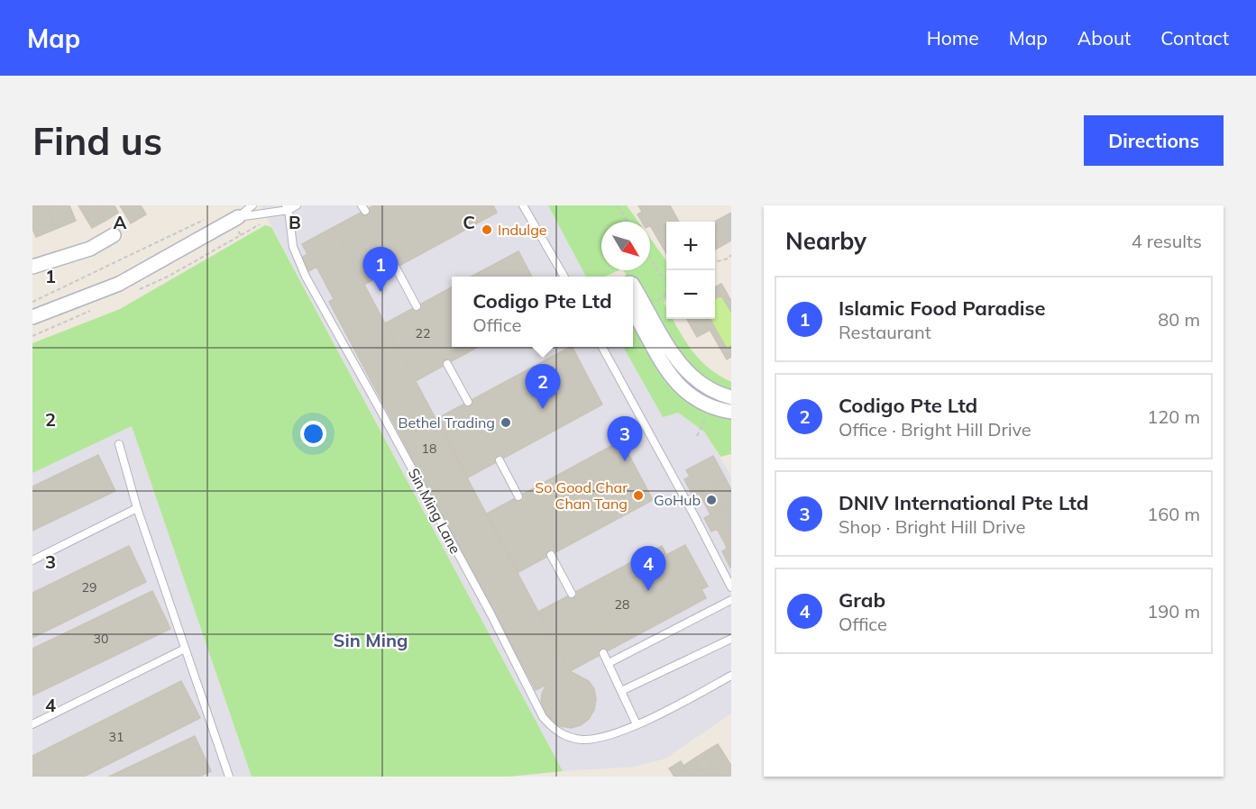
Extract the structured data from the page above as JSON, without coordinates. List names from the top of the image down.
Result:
{
  "streets": {
    "lane": ["Sin Ming Lane"]
  },
  "districts": ["Sin Ming"],
  "places": [
    "Indulge",
    "Bethel Trading",
    "So Good Char Chan Tang",
    "GoHub"
  ],
  "house_numbers": [
    "22",
    "18",
    "29",
    "28",
    "30",
    "31"
  ],
  "north": "bottom right",
  "page": {
    "header": "Map",
    "nav": [
      "Home",
      "Map",
      "About",
      "Contact"
    ],
    "buttons": "Directions",
    "title": "Find us",
    "heading": ["Nearby", "4 results"],
    "map_buttons": ["+", "−"],
    "pins": [
      "1",
      "2",
      "3",
      "4"
    ],
    "list": [
      {
        "mark": "1",
        "name": "Islamic Food Paradise",
        "note": "Restaurant",
        "value": "80 m"
      },
      {
        "mark": "2",
        "name": "Codigo Pte Ltd",
        "note": "Office · Bright Hill Drive",
        "value": "120 m"
      },
      {
        "mark": "3",
        "name": "DNIV International Pte Ltd",
        "note": "Shop · Bright Hill Drive",
        "value": "160 m"
      },
      {
        "mark": "4",
        "name": "Grab",
        "note": "Office",
        "value": "190 m"
      }
    ],
    "popup": ["Codigo Pte Ltd", "Office"]
  },
  "grid": {
    "columns": ["A", "B", "C"],
    "rows": [
      "1",
      "2",
      "3",
      "4"
    ]
  }
}
